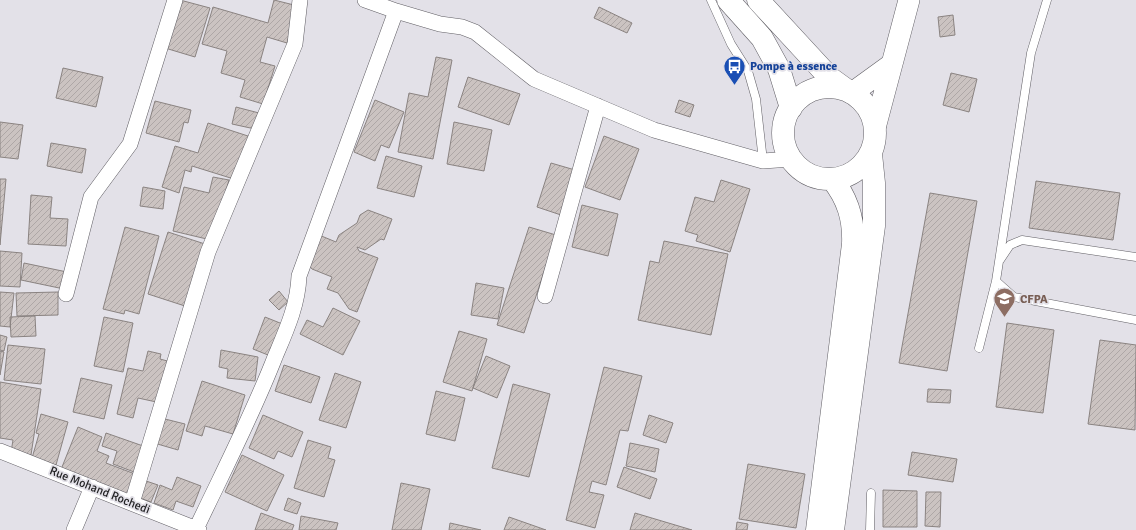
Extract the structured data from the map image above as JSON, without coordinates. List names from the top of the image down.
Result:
{
  "streets": {
    "street": ["Rue Mohand Rochedi"]
  },
  "places": {
    "bus stop": ["Pompe à essence"],
    "school or university": ["CFPA"]
  }
}
